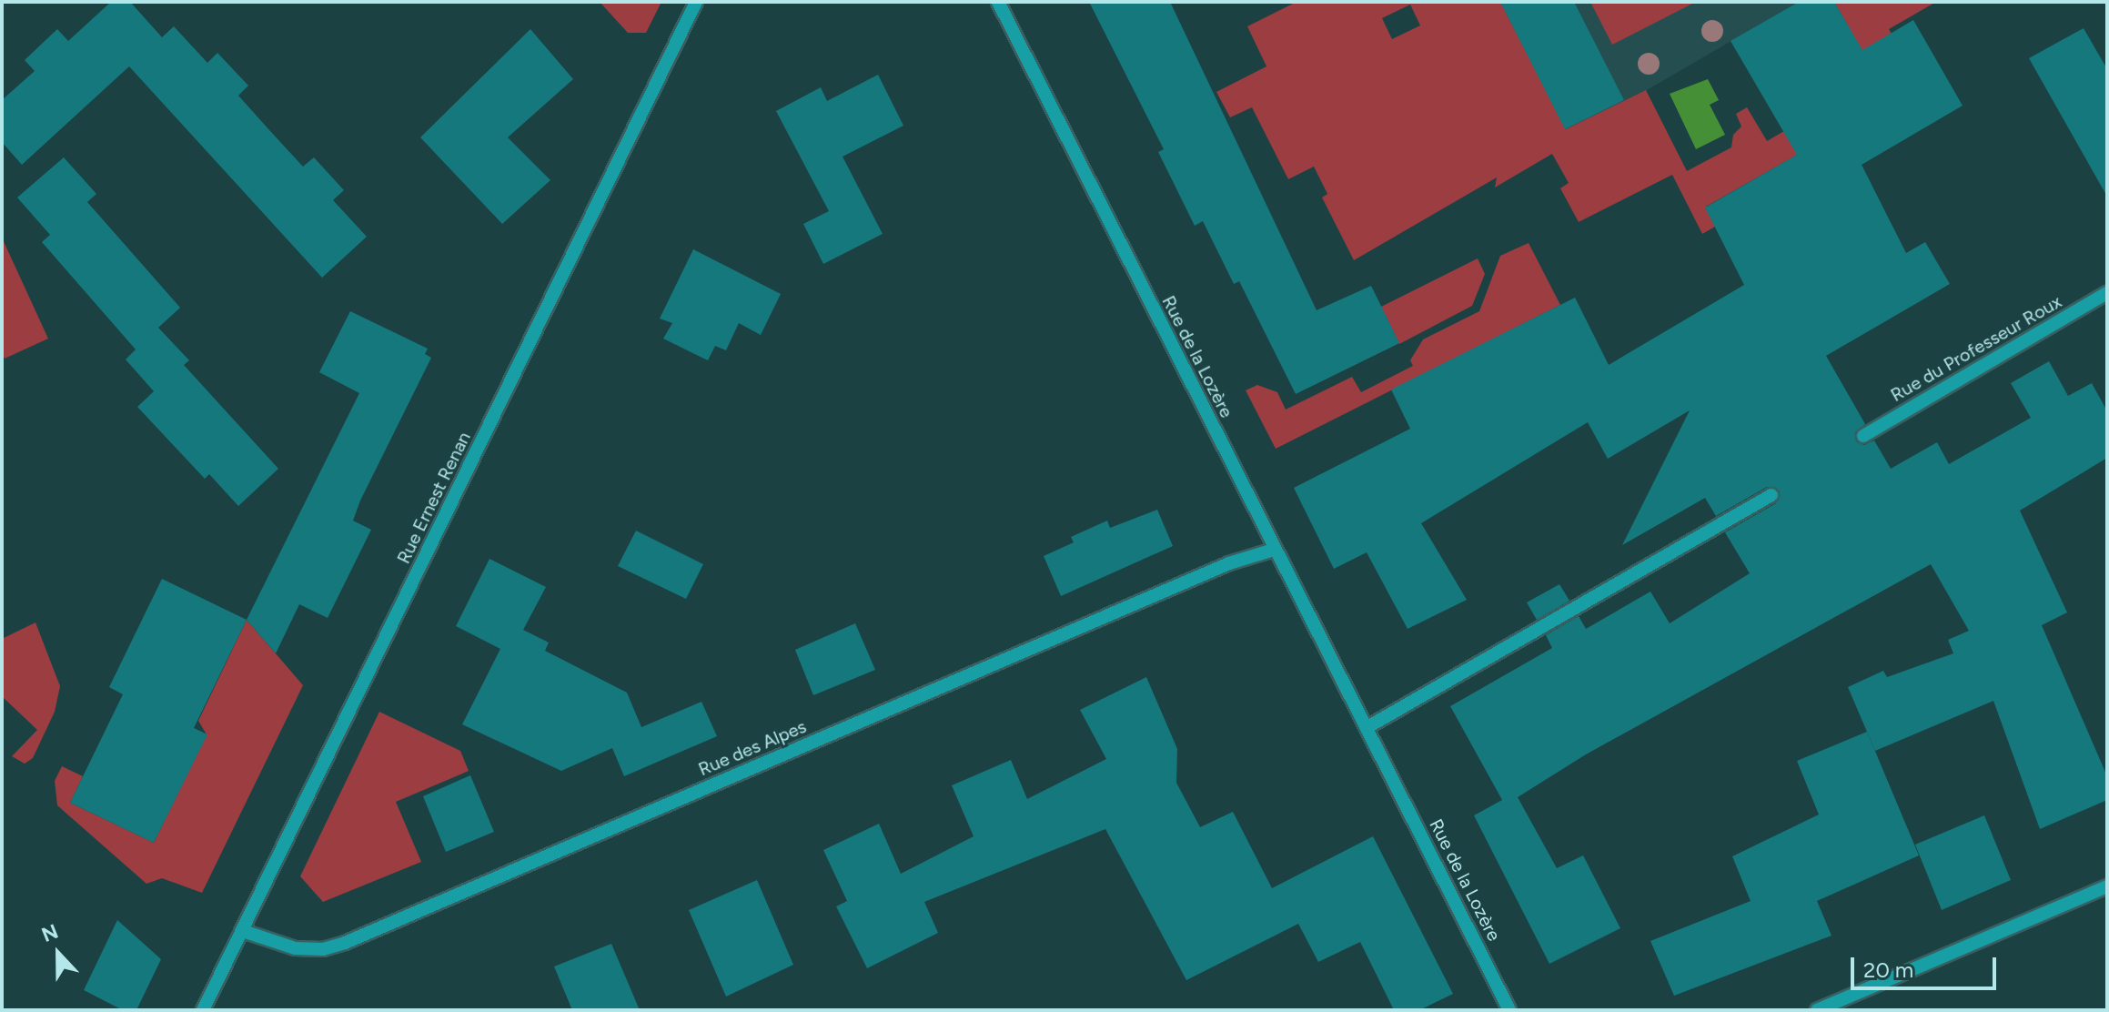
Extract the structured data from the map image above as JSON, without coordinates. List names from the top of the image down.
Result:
{
  "streets": {
    "street": [
      "Rue du Professeur Roux",
      "Rue de la Lozère",
      "Rue Ernest Renan",
      "Rue des Alpes"
    ]
  },
  "crossings": [
    ["Rue de la Lozère", "Rue des Alpes"],
    ["Rue Ernest Renan", "Rue des Alpes"]
  ],
  "scale_bar": "20 m",
  "north": "top"
}
